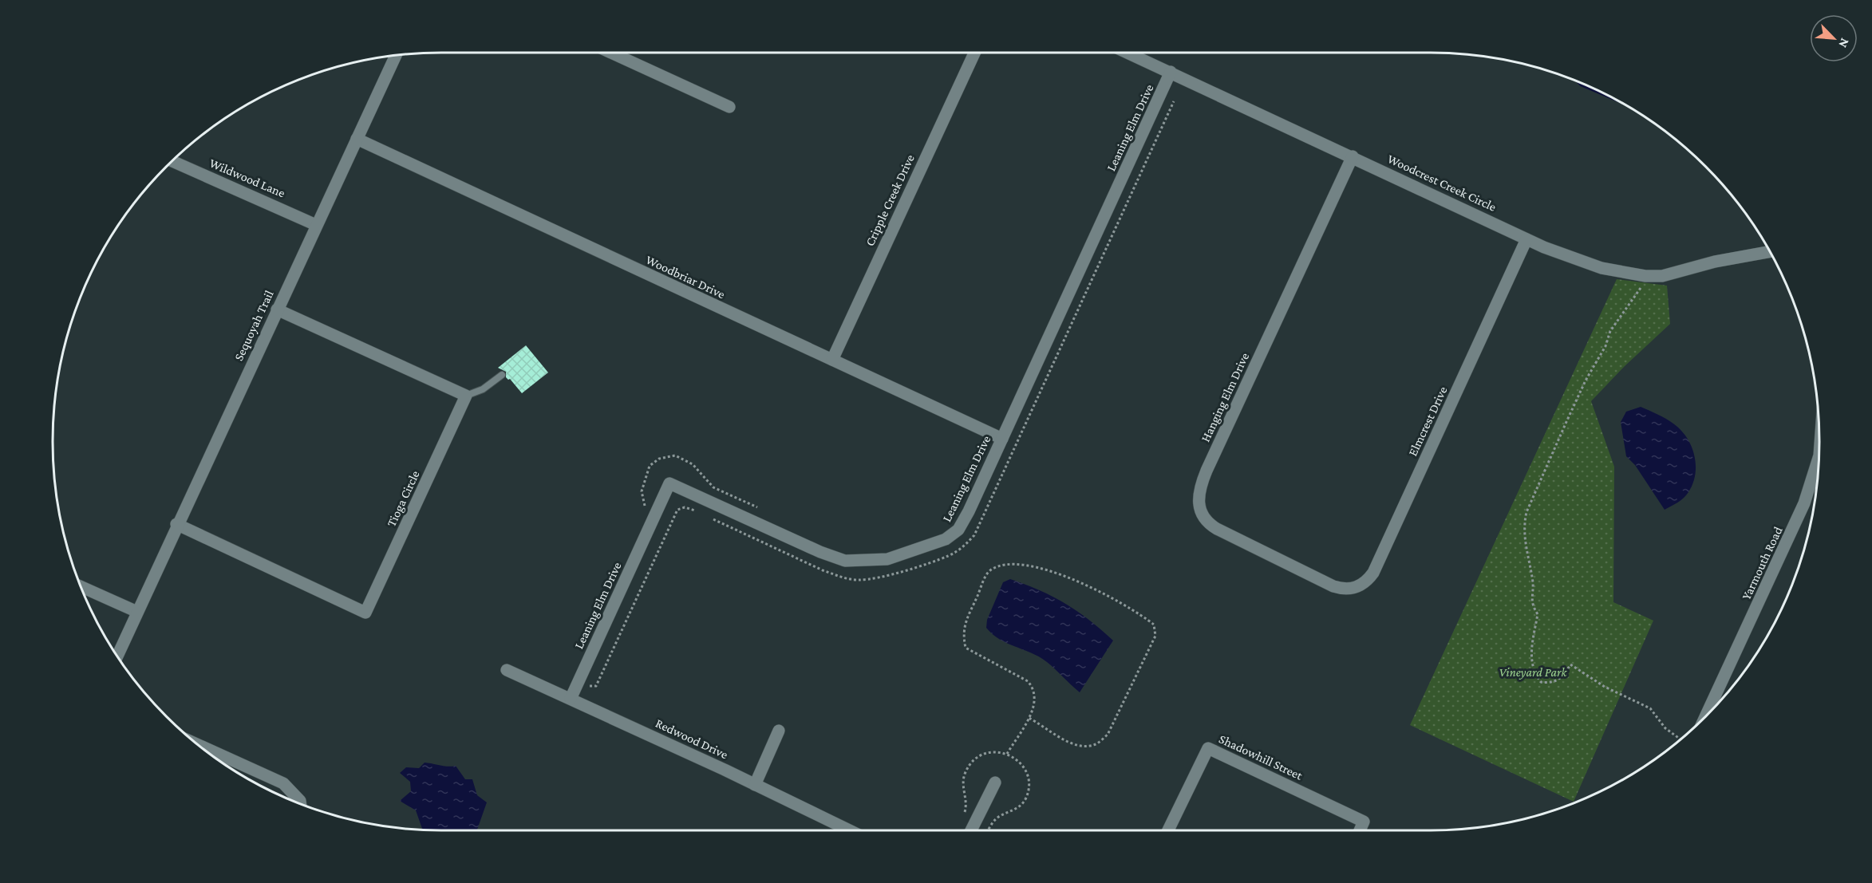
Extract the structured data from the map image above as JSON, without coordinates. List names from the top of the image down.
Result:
{
  "streets": {
    "street": [
      "Leaning Elm Drive",
      "Wildwood Lane",
      "Woodcrest Creek Circle",
      "Cripple Creek Drive",
      "Woodbriar Drive",
      "Sequoyah Trail",
      "Hanging Elm Drive",
      "Elmcrest Drive",
      "Tioga Circle",
      "Yarmouth Road",
      "Redwood Drive",
      "Shadowhill Street"
    ]
  },
  "crossings": [
    ["Leaning Elm Drive", "Woodcrest Creek Circle"],
    ["Leaning Elm Drive", "Woodbriar Drive"],
    ["Leaning Elm Drive", "Redwood Drive"],
    ["Wildwood Lane", "Sequoyah Trail"],
    ["Woodcrest Creek Circle", "Hanging Elm Drive"],
    ["Woodcrest Creek Circle", "Elmcrest Drive"],
    ["Cripple Creek Drive", "Woodbriar Drive"],
    ["Woodbriar Drive", "Sequoyah Trail"],
    ["Sequoyah Trail", "Tioga Circle"],
    ["Hanging Elm Drive", "Elmcrest Drive"]
  ],
  "parks": ["Vineyard Park"],
  "north": "bottom right"
}
